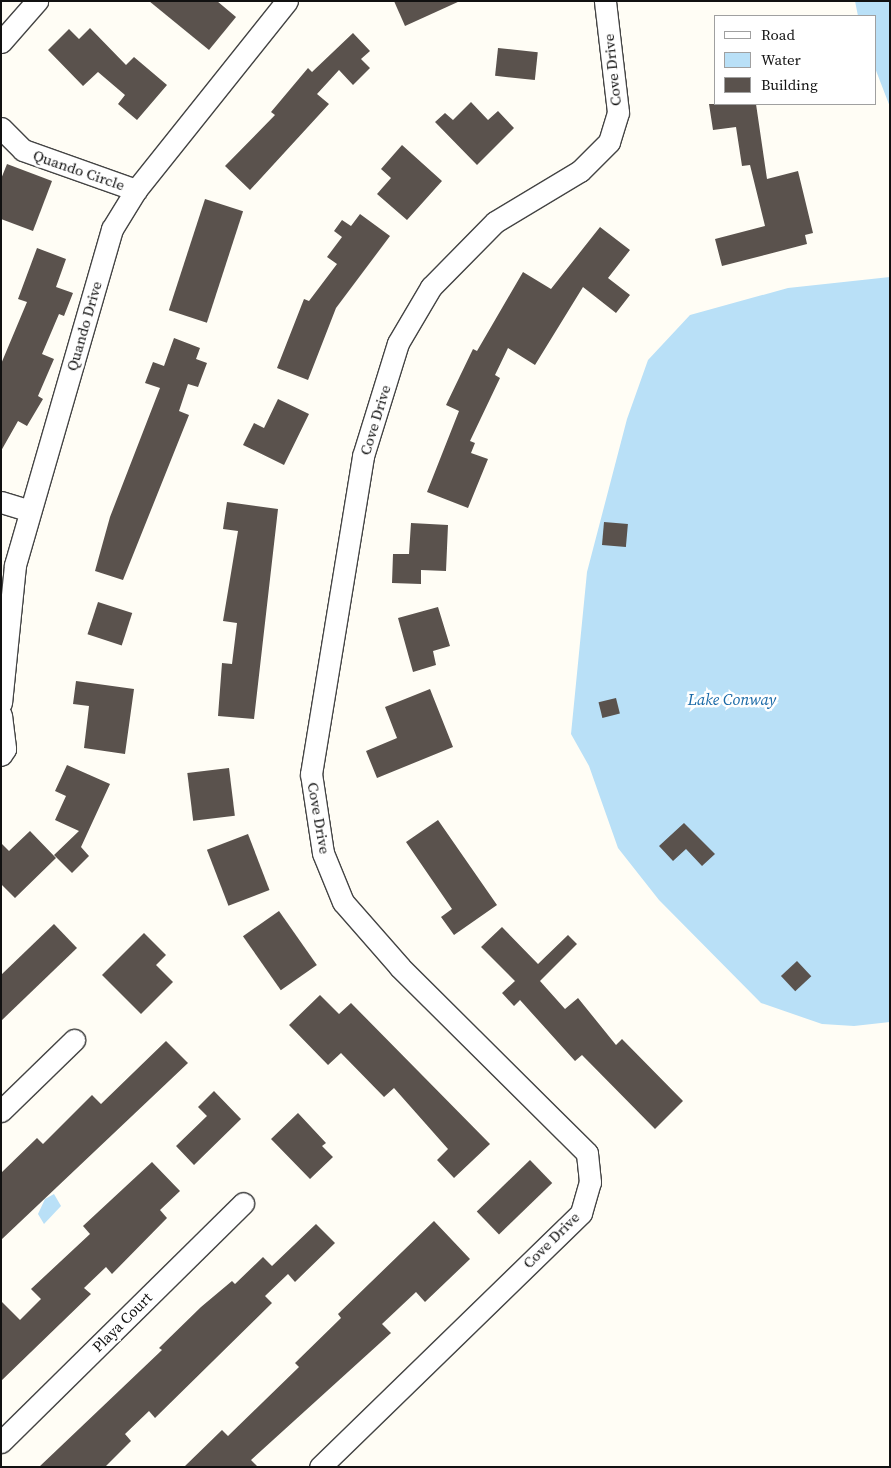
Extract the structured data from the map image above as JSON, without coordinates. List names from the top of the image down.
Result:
{
  "streets": {
    "street": [
      "Cove Drive",
      "Quando Circle",
      "Quando Drive",
      "Playa Court"
    ]
  },
  "crossings": [
    ["Quando Circle", "Quando Drive"]
  ],
  "water": ["Lake Conway"],
  "legend": ["Road", "Water", "Building"]
}
